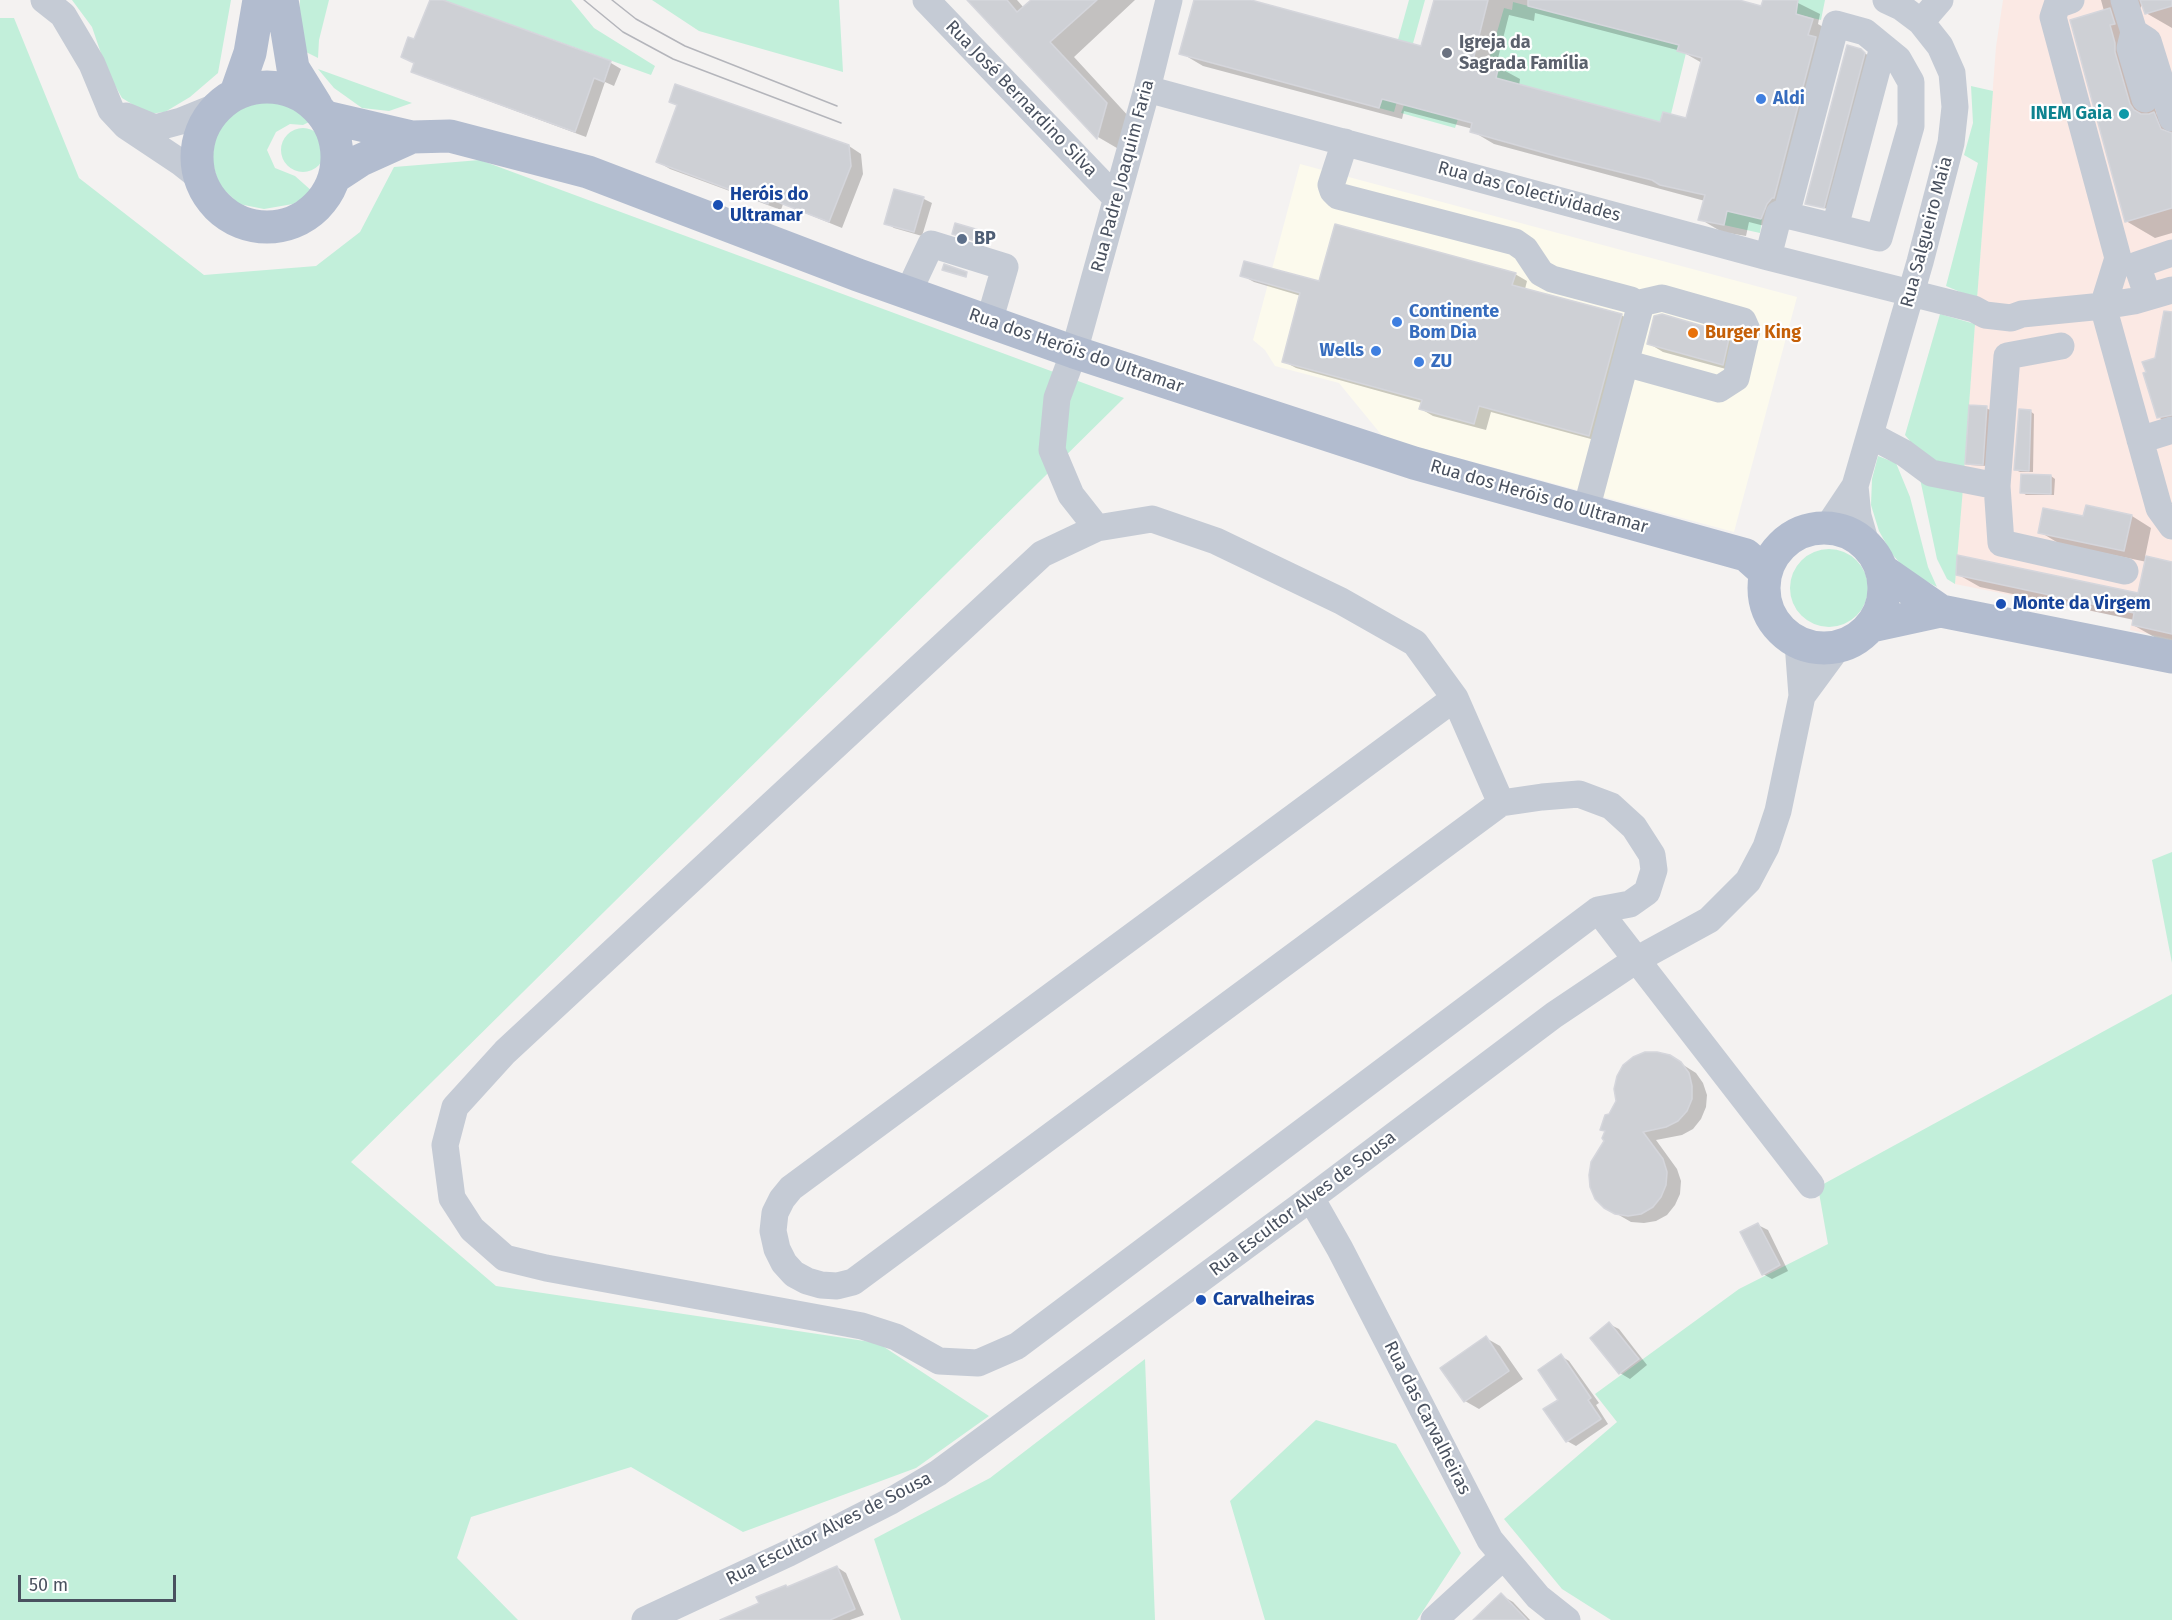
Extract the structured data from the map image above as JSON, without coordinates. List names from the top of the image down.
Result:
{
  "streets": {
    "main road": ["Rua dos Heróis do Ultramar"],
    "street": [
      "Rua José Bernardino Silva",
      "Rua Padre Joaquim Faria",
      "Rua das Colectividades",
      "Rua Salgueiro Maia",
      "Rua Escultor Alves de Sousa",
      "Rua das Carvalheiras"
    ]
  },
  "crossings": [
    ["Rua José Bernardino Silva", "Rua Padre Joaquim Faria"],
    ["Rua Padre Joaquim Faria", "Rua das Colectividades"],
    ["Rua Padre Joaquim Faria", "Rua dos Heróis do Ultramar"],
    ["Rua das Colectividades", "Rua Salgueiro Maia"],
    ["Rua Salgueiro Maia", "Rua dos Heróis do Ultramar"],
    ["Rua Salgueiro Maia", "Rua Escultor Alves de Sousa"],
    ["Rua dos Heróis do Ultramar", "Rua Escultor Alves de Sousa"],
    ["Rua Escultor Alves de Sousa", "Rua das Carvalheiras"]
  ],
  "places": [
    "Igreja da Sagrada Família",
    "Aldi",
    "INEM Gaia",
    "Heróis do Ultramar",
    "BP",
    "Continente Bom Dia",
    "Burger King",
    "Wells",
    "ZU",
    "Monte da Virgem",
    "Carvalheiras"
  ],
  "scale_bar": "50 m"
}
